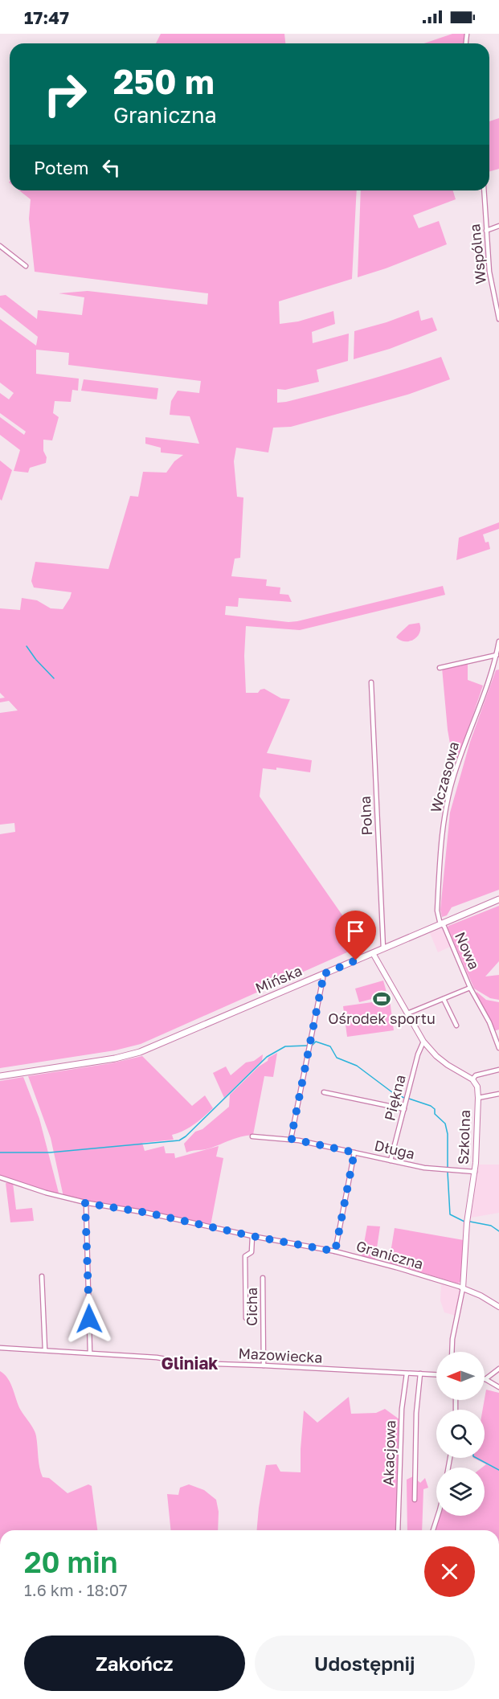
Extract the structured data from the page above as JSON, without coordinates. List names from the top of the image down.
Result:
{
  "streets": {
    "main road": ["Mińska"],
    "street": [
      "Wspólna",
      "Wczasowa",
      "Polna",
      "Nowa",
      "Piękna",
      "Szkolna",
      "Długa",
      "Graniczna",
      "Cicha",
      "Mazowiecka",
      "Akacjowa"
    ]
  },
  "crossings": [
    ["Wczasowa", "Nowa"],
    ["Wczasowa", "Mińska"],
    ["Polna", "Mińska"],
    ["Nowa", "Mińska"],
    ["Piękna", "Długa"],
    ["Szkolna", "Długa"],
    ["Szkolna", "Graniczna"],
    ["Cicha", "Mazowiecka"],
    ["Mazowiecka", "Akacjowa"]
  ],
  "districts": ["Gliniak"],
  "places": {
    "sports": ["Ośrodek sportu"]
  },
  "north": "left",
  "page": {
    "status": "17:47",
    "turn": ["250 m", "Graniczna"],
    "then": "Potem",
    "heading": ["20 min", "1.6 km · 18:07"],
    "buttons": ["Zakończ", "Udostępnij"]
  }
}
